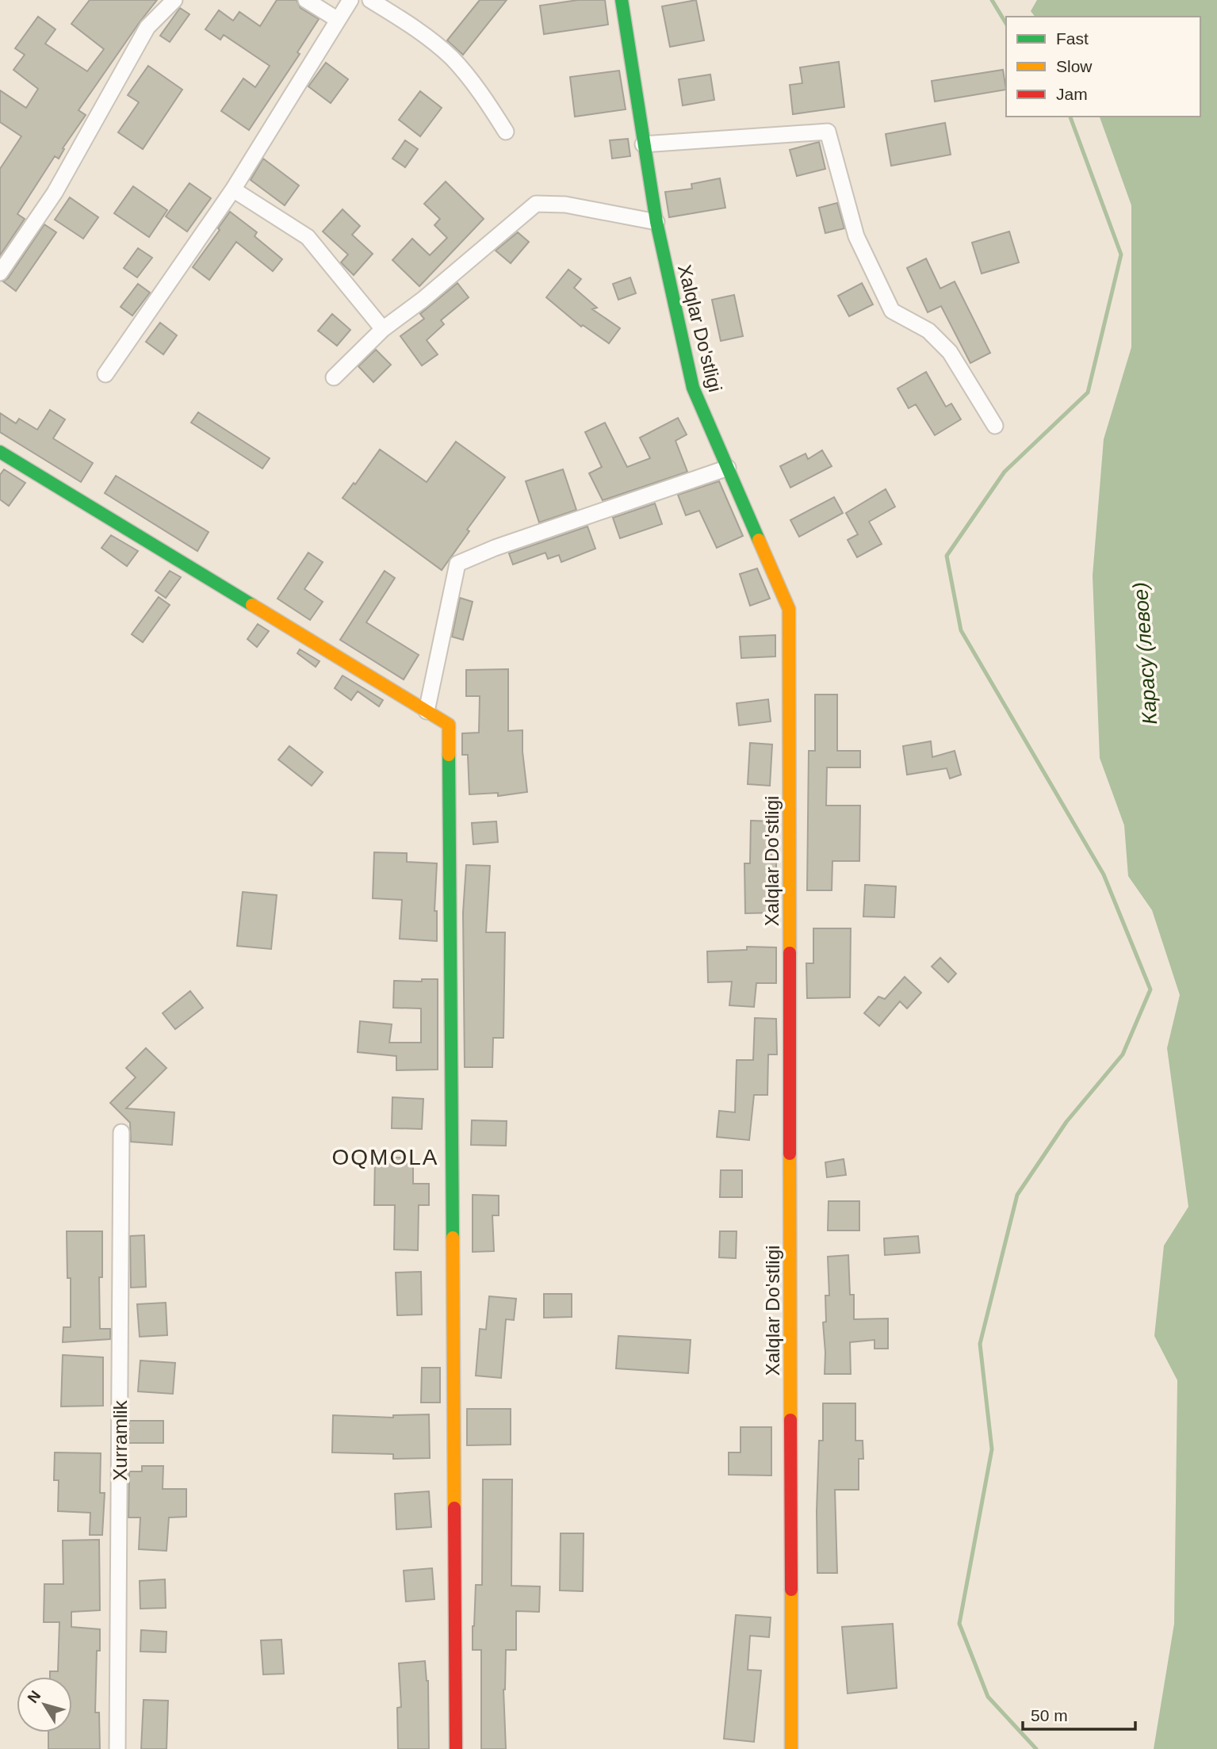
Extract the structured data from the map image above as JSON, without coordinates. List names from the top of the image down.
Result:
{
  "streets": {
    "street": ["Xalqlar Do'stligi", "Xurramlik"]
  },
  "districts": ["OQMOLA"],
  "water": ["Карасу (левое)"],
  "legend": ["Fast", "Slow", "Jam"],
  "scale_bar": "50 m",
  "north": "top left"
}
